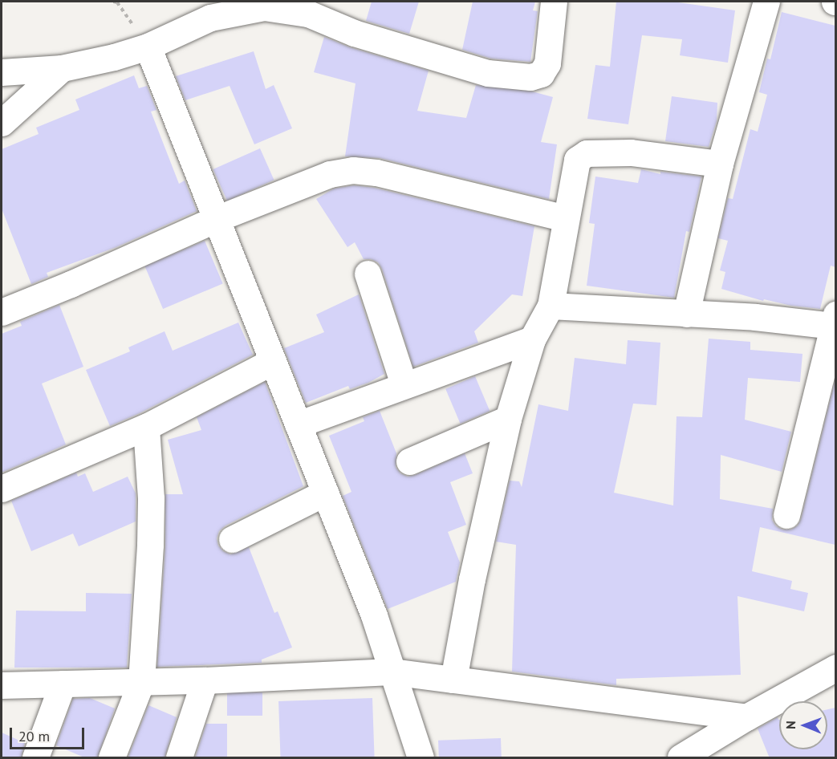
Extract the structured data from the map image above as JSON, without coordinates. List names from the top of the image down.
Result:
{
  "scale_bar": "20 m",
  "north": "left"
}
